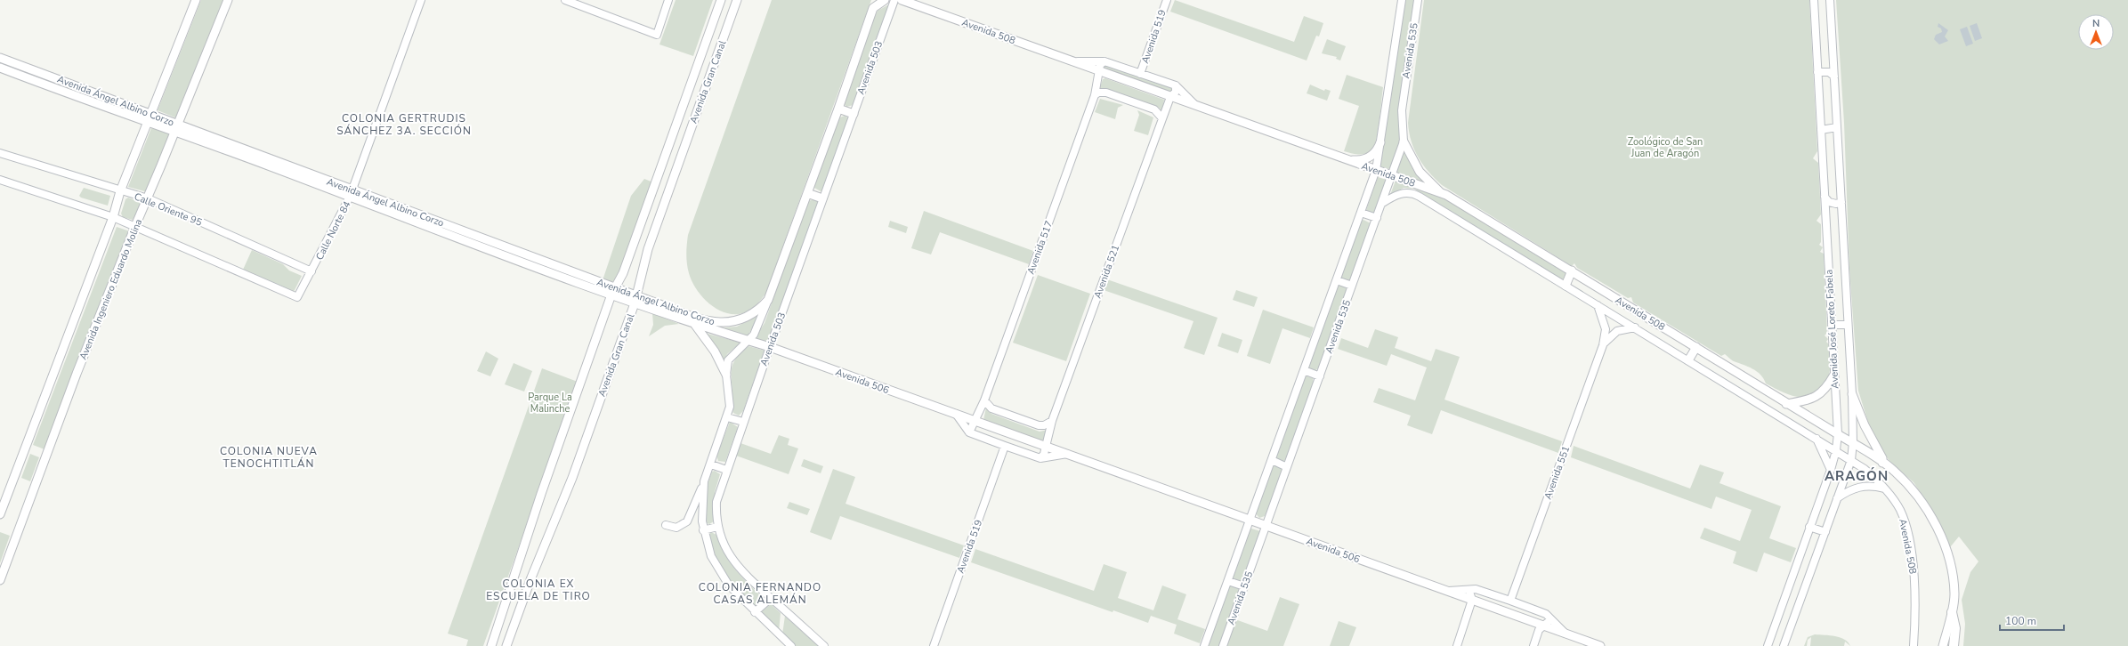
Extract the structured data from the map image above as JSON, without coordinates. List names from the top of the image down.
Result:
{
  "streets": {
    "main road": [
      "Avenida 508",
      "Avenida 503",
      "Avenida Gran Canal",
      "Avenida Ángel Albino Corzo",
      "Avenida Ingeniero Eduardo Molina",
      "Avenida 506"
    ],
    "street": [
      "Avenida 519",
      "Avenida 535",
      "Calle Oriente 95",
      "Calle Norte 84",
      "Avenida 517",
      "Avenida 521",
      "Avenida José Loreto Fabela",
      "Avenida 551"
    ]
  },
  "crossings": [
    ["Avenida 508", "Avenida 519"],
    ["Avenida 508", "Avenida 535"],
    ["Avenida 508", "Avenida 517"],
    ["Avenida 508", "Avenida 521"],
    ["Avenida 508", "Avenida José Loreto Fabela"],
    ["Avenida 508", "Avenida 551"],
    ["Avenida 519", "Avenida 506"],
    ["Avenida 535", "Avenida 506"],
    ["Avenida 503", "Avenida Ángel Albino Corzo"],
    ["Avenida 503", "Avenida 506"],
    ["Avenida Gran Canal", "Avenida Ángel Albino Corzo"],
    ["Avenida Ángel Albino Corzo", "Calle Norte 84"],
    ["Avenida Ángel Albino Corzo", "Avenida Ingeniero Eduardo Molina"],
    ["Avenida Ángel Albino Corzo", "Avenida 506"],
    ["Calle Oriente 95", "Calle Norte 84"],
    ["Calle Oriente 95", "Avenida Ingeniero Eduardo Molina"],
    ["Calle Norte 84", "Avenida Ingeniero Eduardo Molina"],
    ["Avenida 517", "Avenida 506"],
    ["Avenida 521", "Avenida 506"]
  ],
  "districts": [
    "COLONIA GERTRUDIS SÁNCHEZ 3A. SECCIÓN",
    "COLONIA NUEVA TENOCHTITLÁN",
    "ARAGÓN",
    "COLONIA EX ESCUELA DE TIRO",
    "COLONIA FERNANDO CASAS ALEMÁN"
  ],
  "parks": ["Zoológico de San Juan de Aragón", "Parque La Malinche"],
  "scale_bar": "100 m",
  "north": "top"
}
